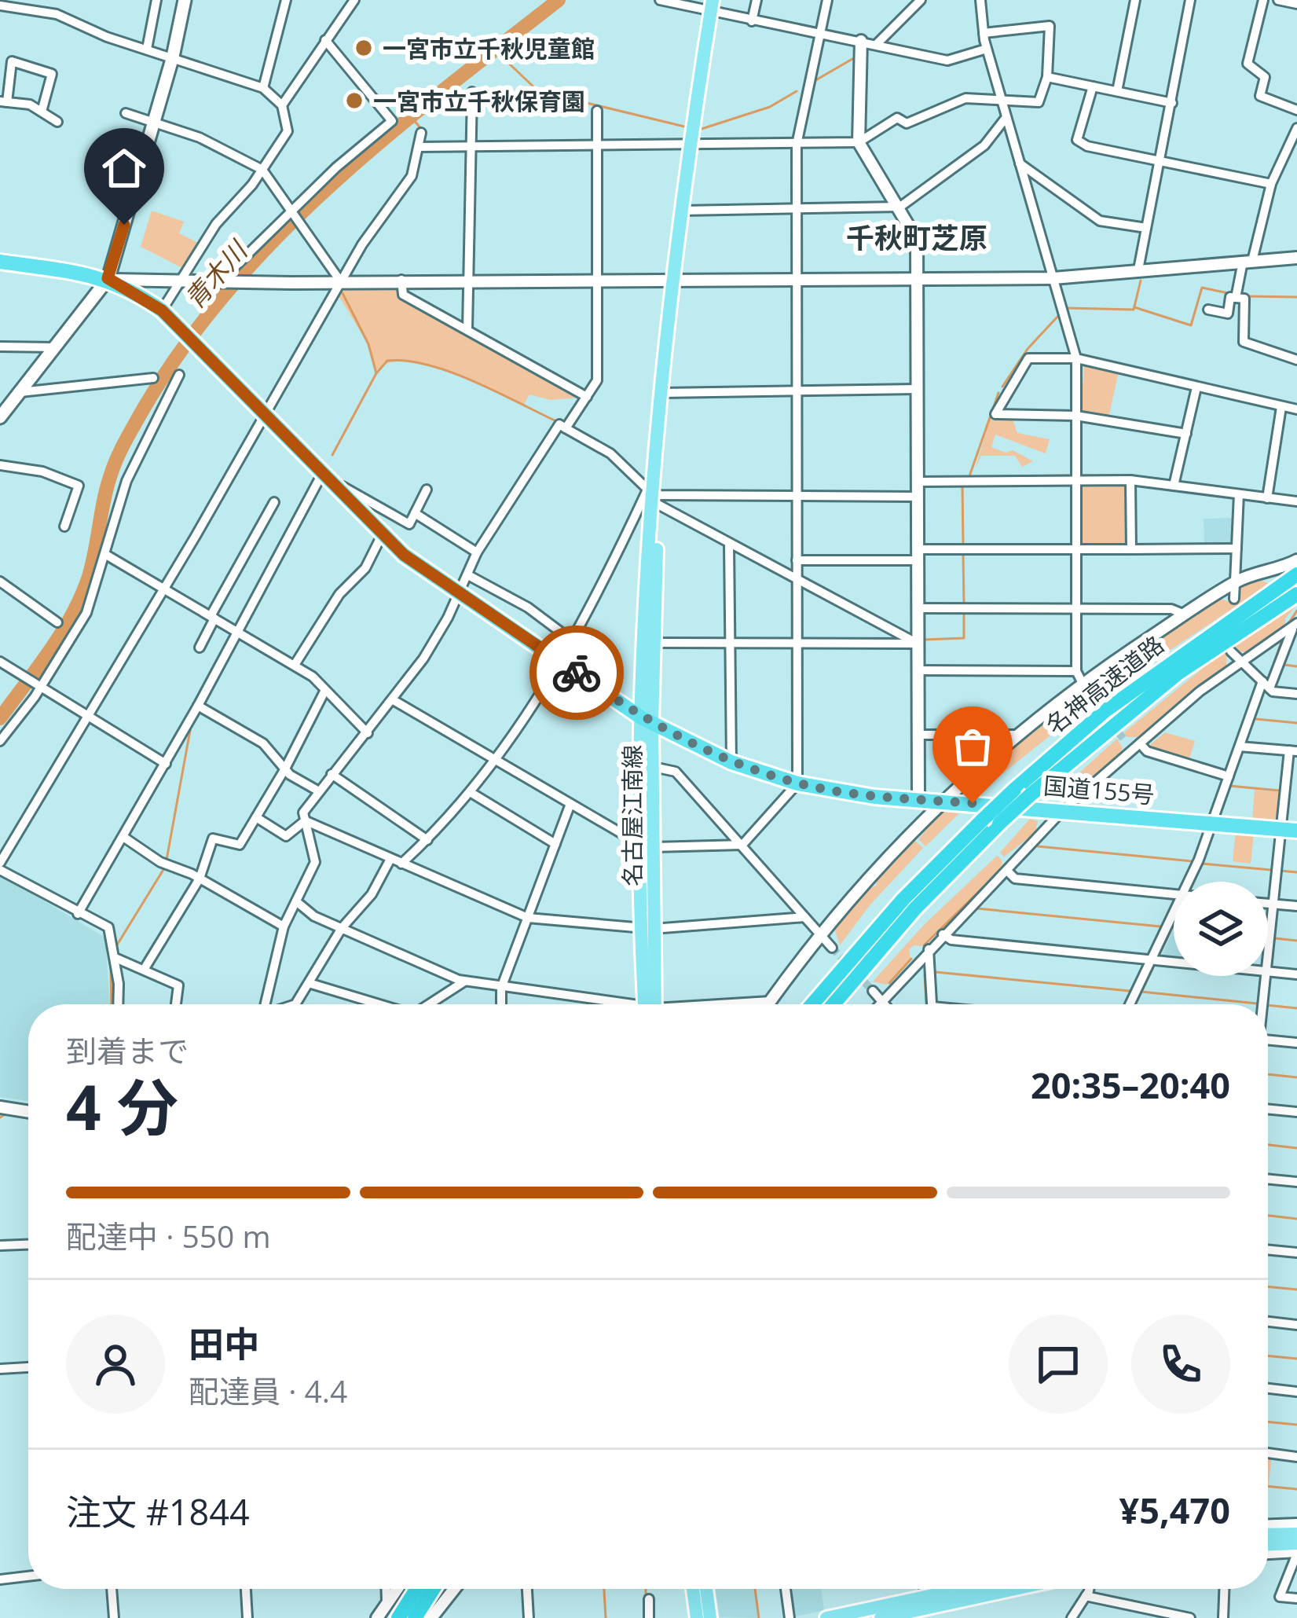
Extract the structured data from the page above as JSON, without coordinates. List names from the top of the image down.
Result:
{
  "streets": {
    "highway": ["名神高速道路", "国道155号"],
    "main road": ["名古屋江南線"]
  },
  "crossings": [
    ["国道155号", "名古屋江南線"]
  ],
  "districts": ["千秋町芝原"],
  "water": ["青木川"],
  "places": ["一宮市立千秋児童館", "一宮市立千秋保育園"],
  "page": {
    "heading": ["4 分", "到着まで", "20:35–20:40"],
    "panel": [
      "田中",
      "配達員 · 4.4",
      "注文 #1844",
      "¥5,470"
    ],
    "bar": "配達中 · 550 m"
  }
}
